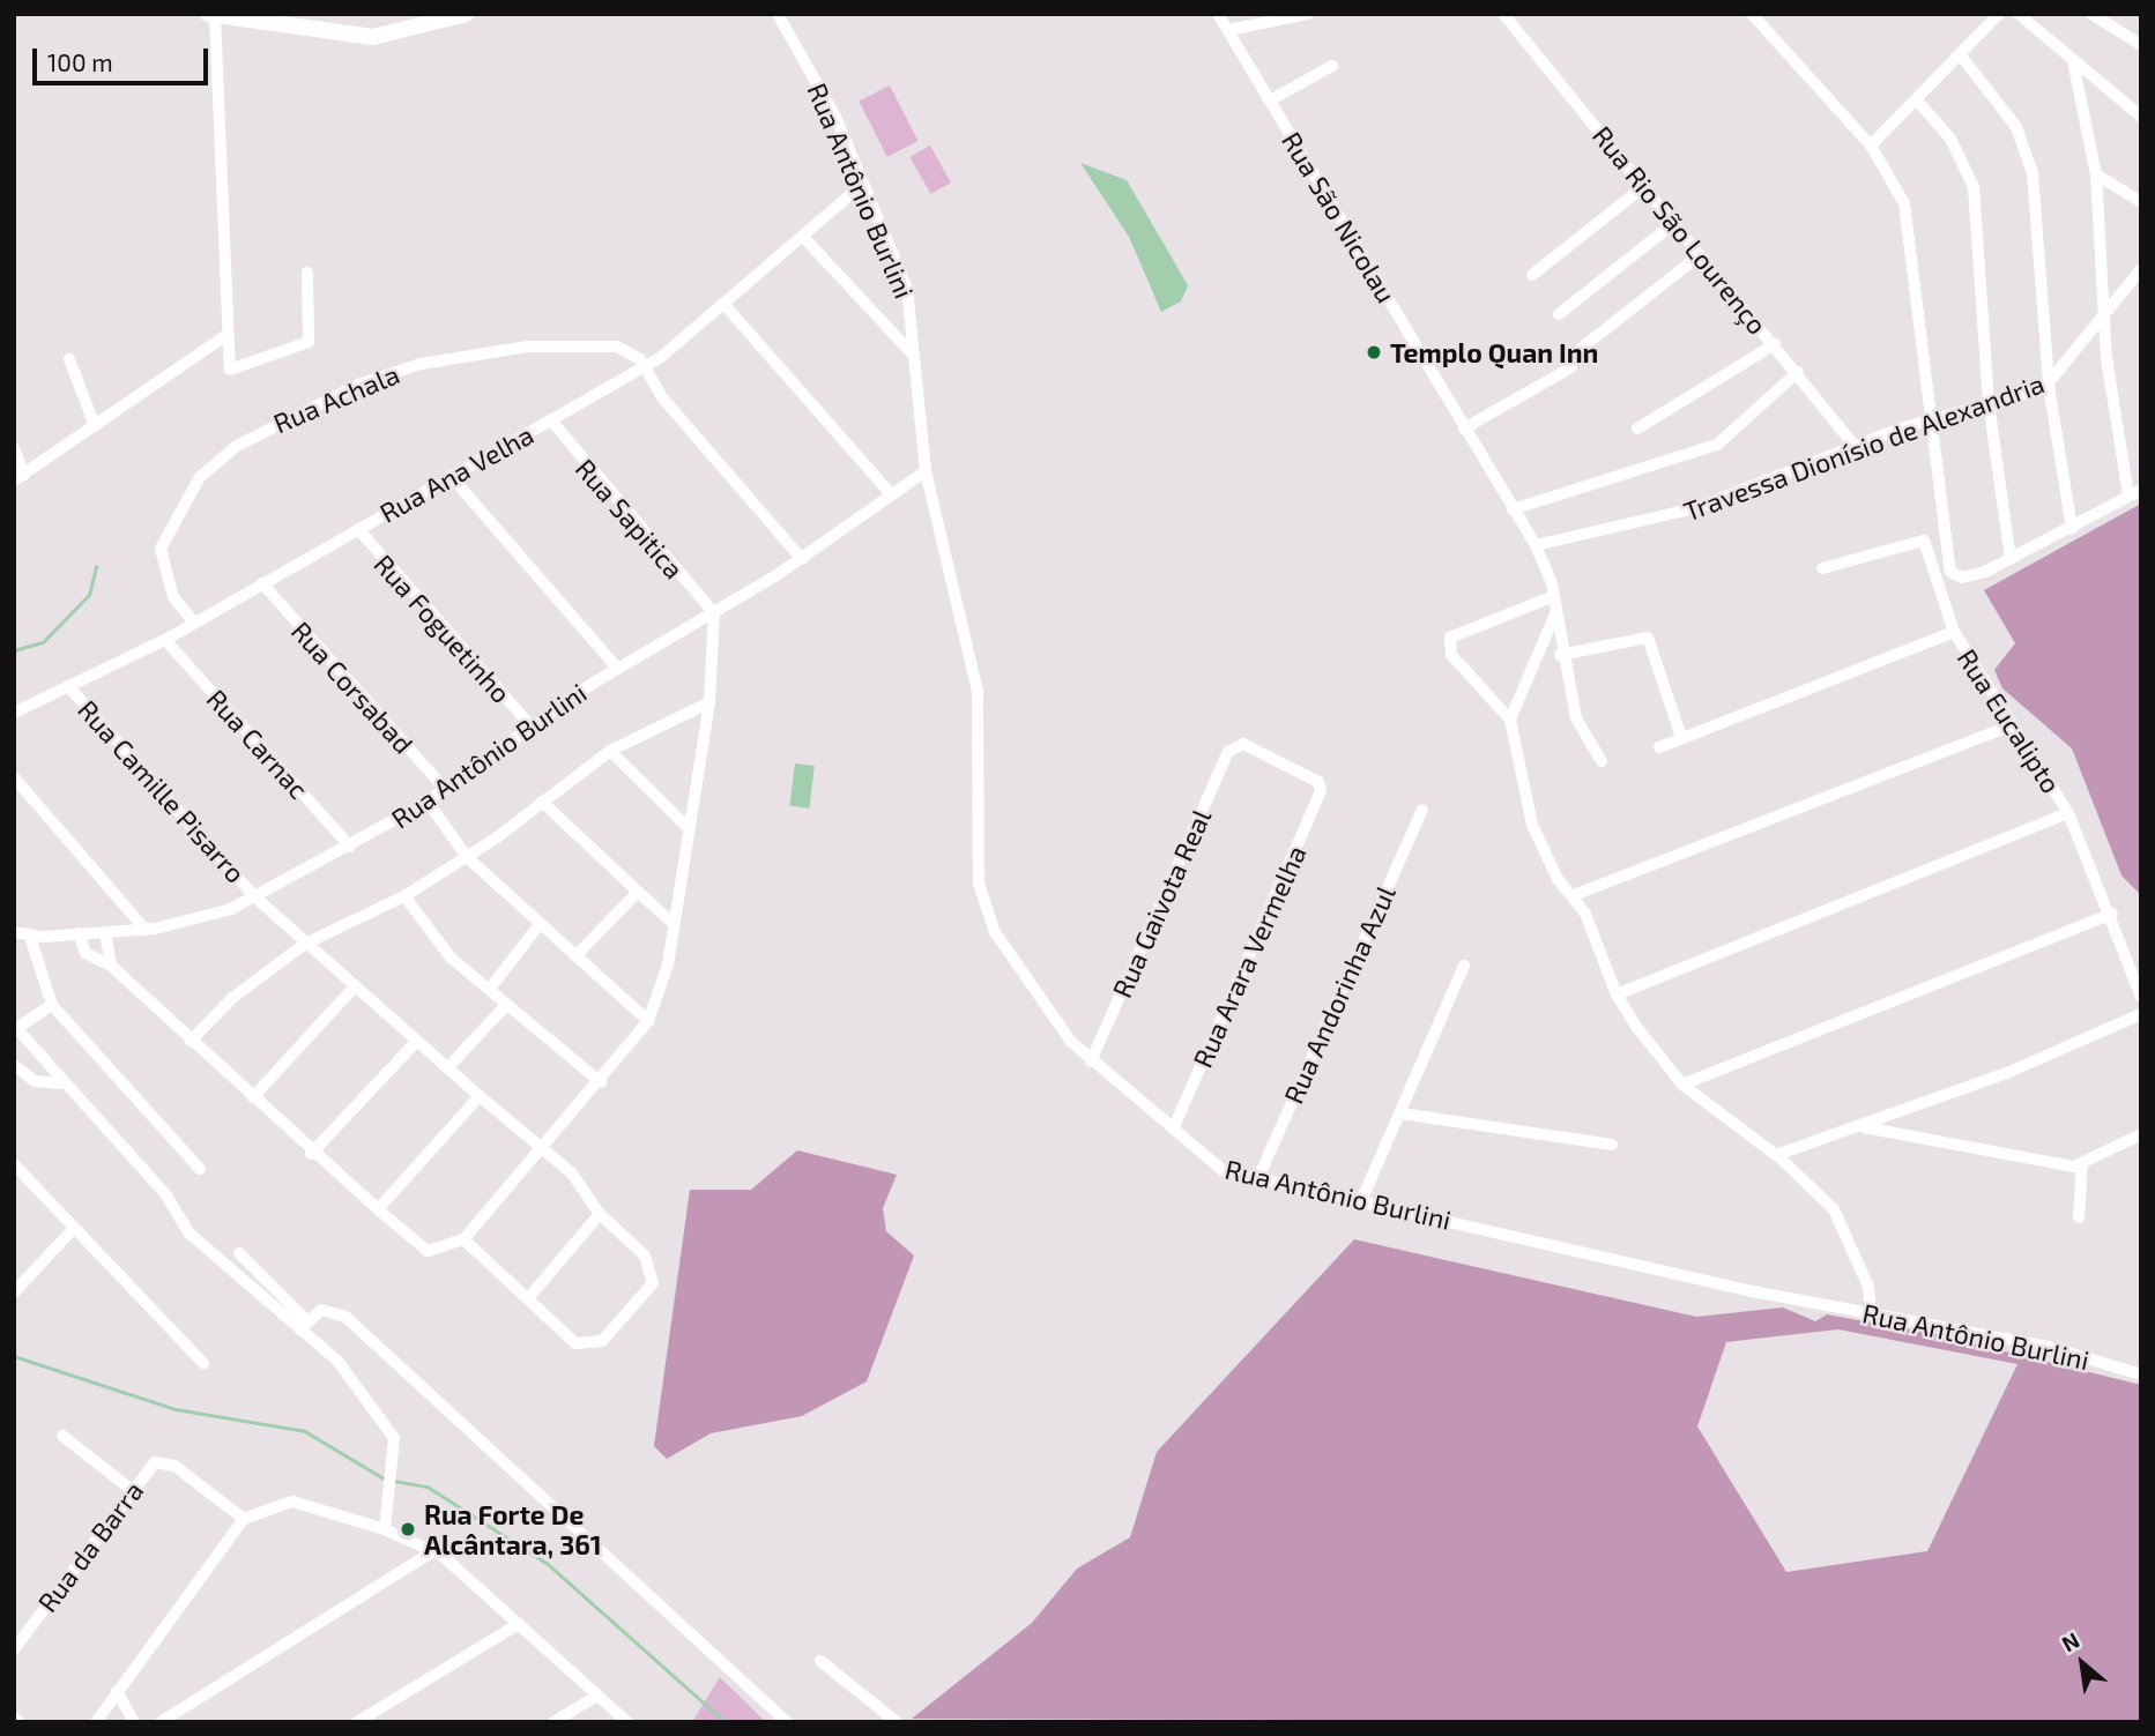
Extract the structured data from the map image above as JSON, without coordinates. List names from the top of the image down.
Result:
{
  "streets": {
    "street": [
      "Rua Antônio Burlini",
      "Rua São Nicolau",
      "Rua Rio São Lourenço",
      "Rua Achala",
      "Travessa Dionísio de Alexandria",
      "Rua Ana Velha",
      "Rua Sapitica",
      "Rua Foguetinho",
      "Rua Corsabad",
      "Rua Eucalipto",
      "Rua Carnac",
      "Rua Camille Pisarro",
      "Rua Gaivota Real",
      "Rua Arara Vermelha",
      "Rua Andorinha Azul",
      "Rua da Barra"
    ]
  },
  "crossings": [
    ["Rua Antônio Burlini", "Rua Ana Velha"],
    ["Rua Antônio Burlini", "Rua Sapitica"],
    ["Rua Antônio Burlini", "Rua Foguetinho"],
    ["Rua Antônio Burlini", "Rua Corsabad"],
    ["Rua Antônio Burlini", "Rua Carnac"],
    ["Rua Antônio Burlini", "Rua Camille Pisarro"],
    ["Rua Antônio Burlini", "Rua Gaivota Real"],
    ["Rua Antônio Burlini", "Rua Arara Vermelha"],
    ["Rua Antônio Burlini", "Rua Andorinha Azul"],
    ["Rua São Nicolau", "Travessa Dionísio de Alexandria"],
    ["Rua Rio São Lourenço", "Travessa Dionísio de Alexandria"],
    ["Rua Achala", "Rua Ana Velha"],
    ["Rua Ana Velha", "Rua Sapitica"],
    ["Rua Ana Velha", "Rua Foguetinho"],
    ["Rua Ana Velha", "Rua Corsabad"],
    ["Rua Ana Velha", "Rua Carnac"],
    ["Rua Ana Velha", "Rua Camille Pisarro"],
    ["Rua Gaivota Real", "Rua Arara Vermelha"]
  ],
  "places": ["Templo Quan Inn", "Rua Forte De Alcântara, 361"],
  "scale_bar": "100 m",
  "north": "top left"
}
